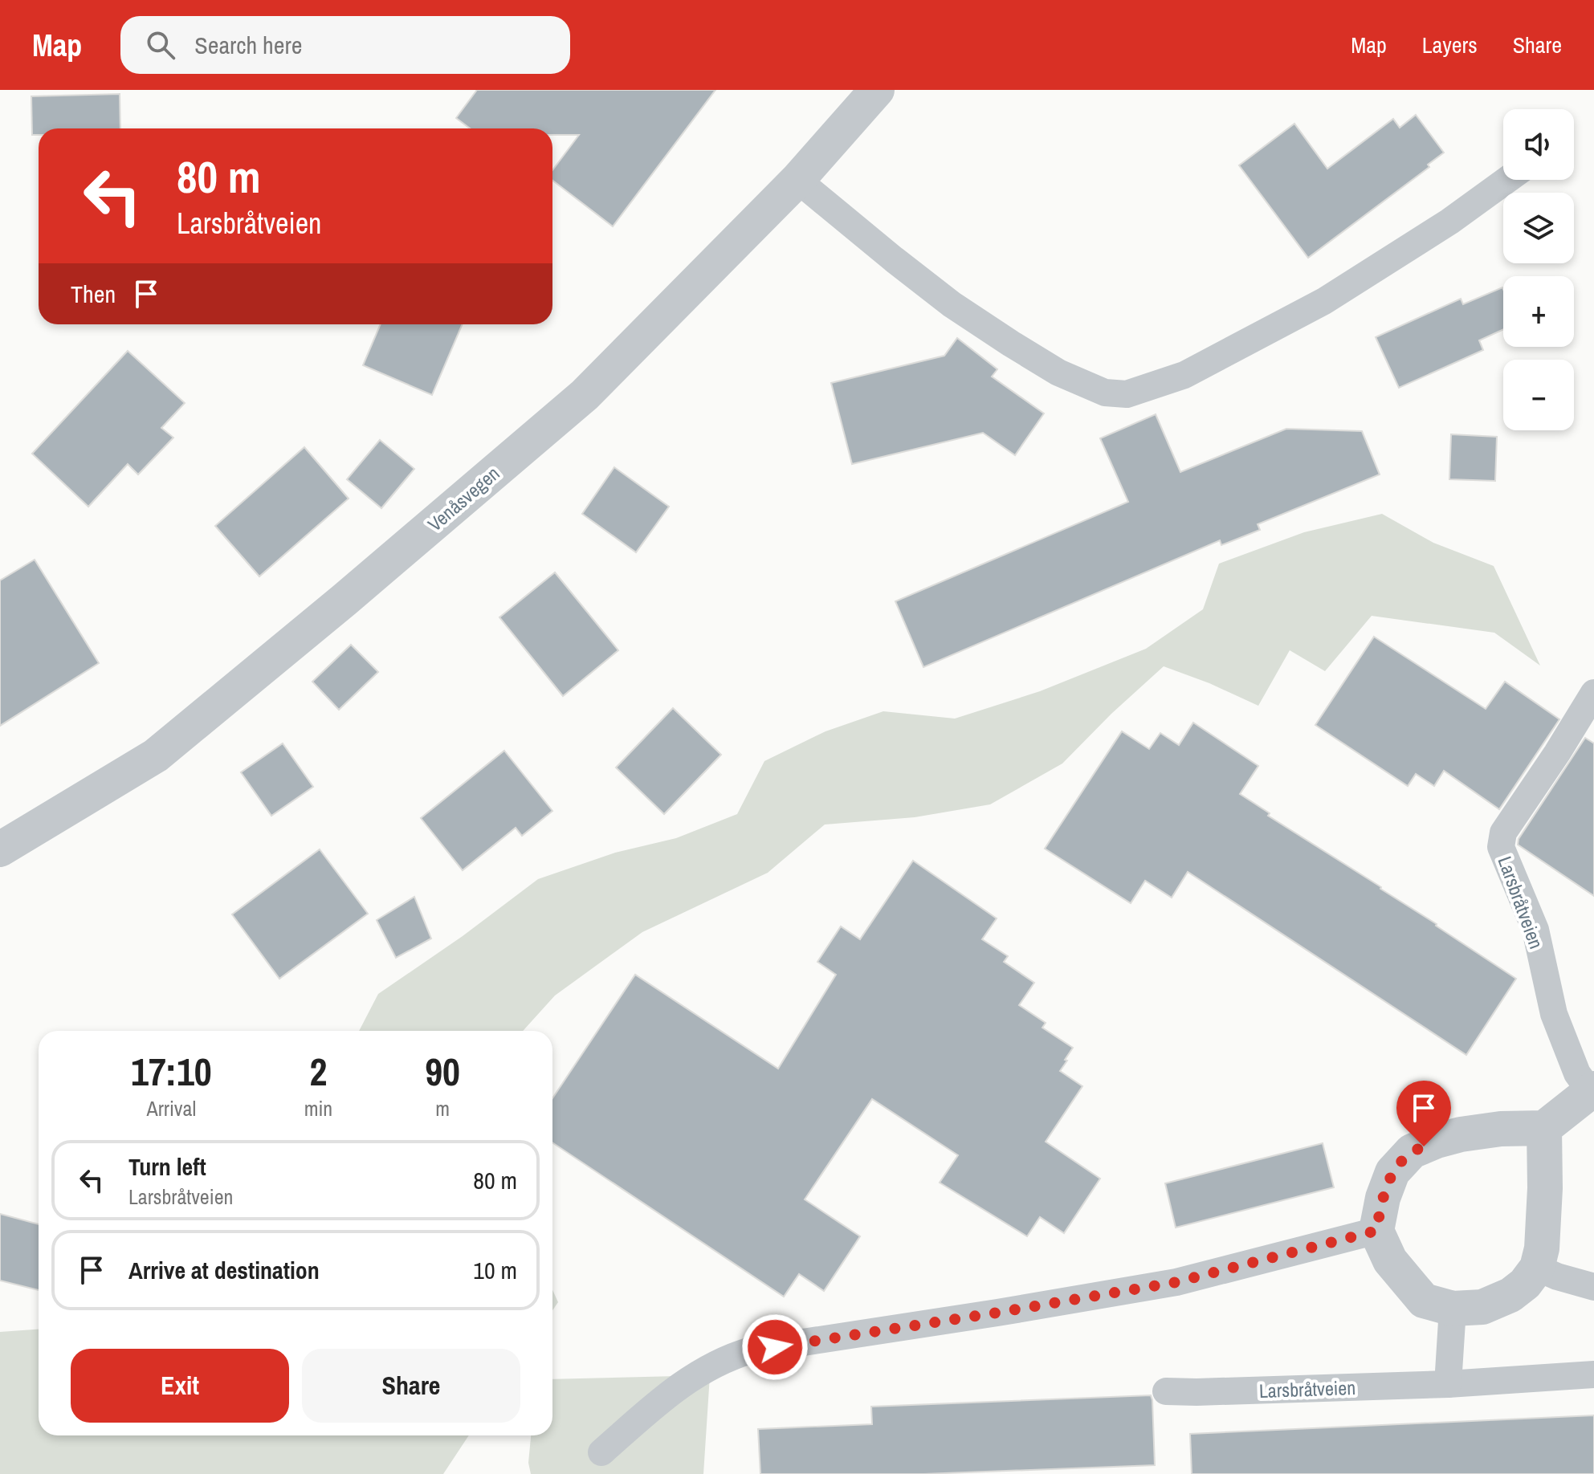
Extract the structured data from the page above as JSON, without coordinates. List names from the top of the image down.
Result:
{
  "streets": {
    "street": ["Venåsvegen", "Larsbråtveien"]
  },
  "page": {
    "header": "Map",
    "search": "Search here",
    "nav": ["Map", "Layers", "Share"],
    "map_buttons": ["+", "−"],
    "turn": ["80 m", "Larsbråtveien"],
    "then": "Then",
    "eta": [
      "17:10",
      "Arrival",
      "2",
      "min",
      "90",
      "m"
    ],
    "list": [
      {
        "name": "Turn left",
        "note": "Larsbråtveien",
        "value": "80 m"
      },
      {
        "name": "Arrive at destination",
        "value": "10 m"
      }
    ],
    "buttons": ["Exit", "Share"]
  }
}
